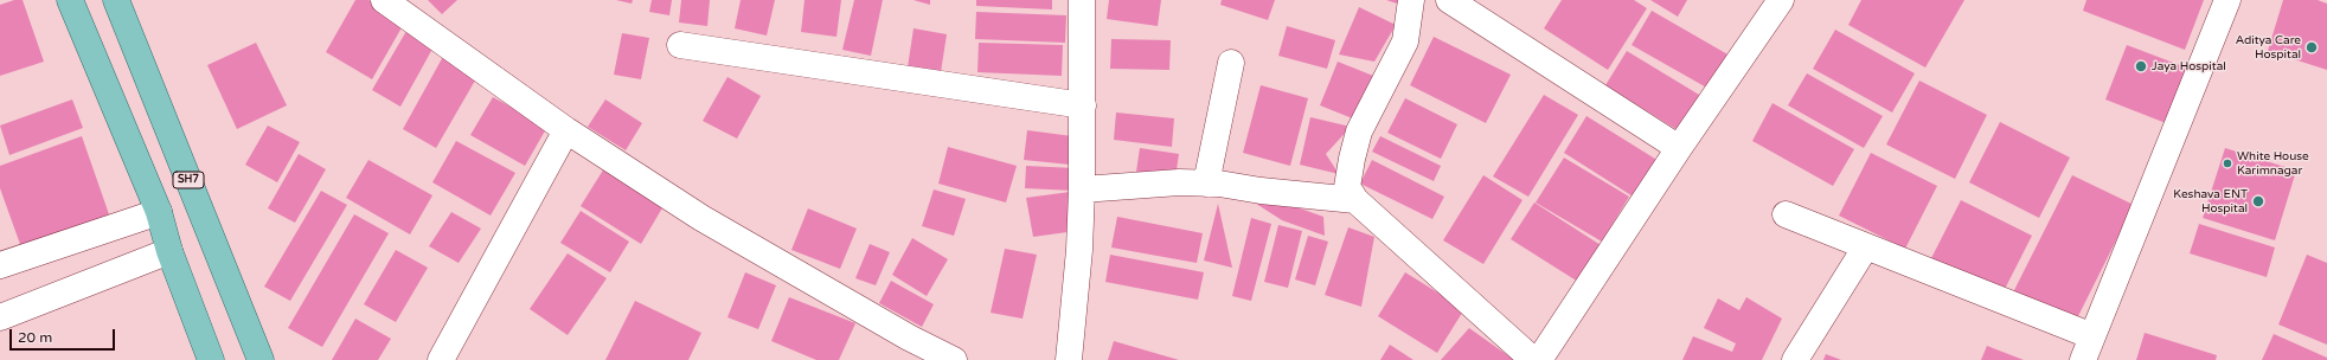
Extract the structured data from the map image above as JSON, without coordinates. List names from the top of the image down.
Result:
{
  "streets": {
    "main road": ["SH7"]
  },
  "places": [
    "Aditya Care Hospital",
    "Jaya Hospital",
    "White House Karimnagar",
    "Keshava ENT Hospital"
  ],
  "scale_bar": "20 m"
}
